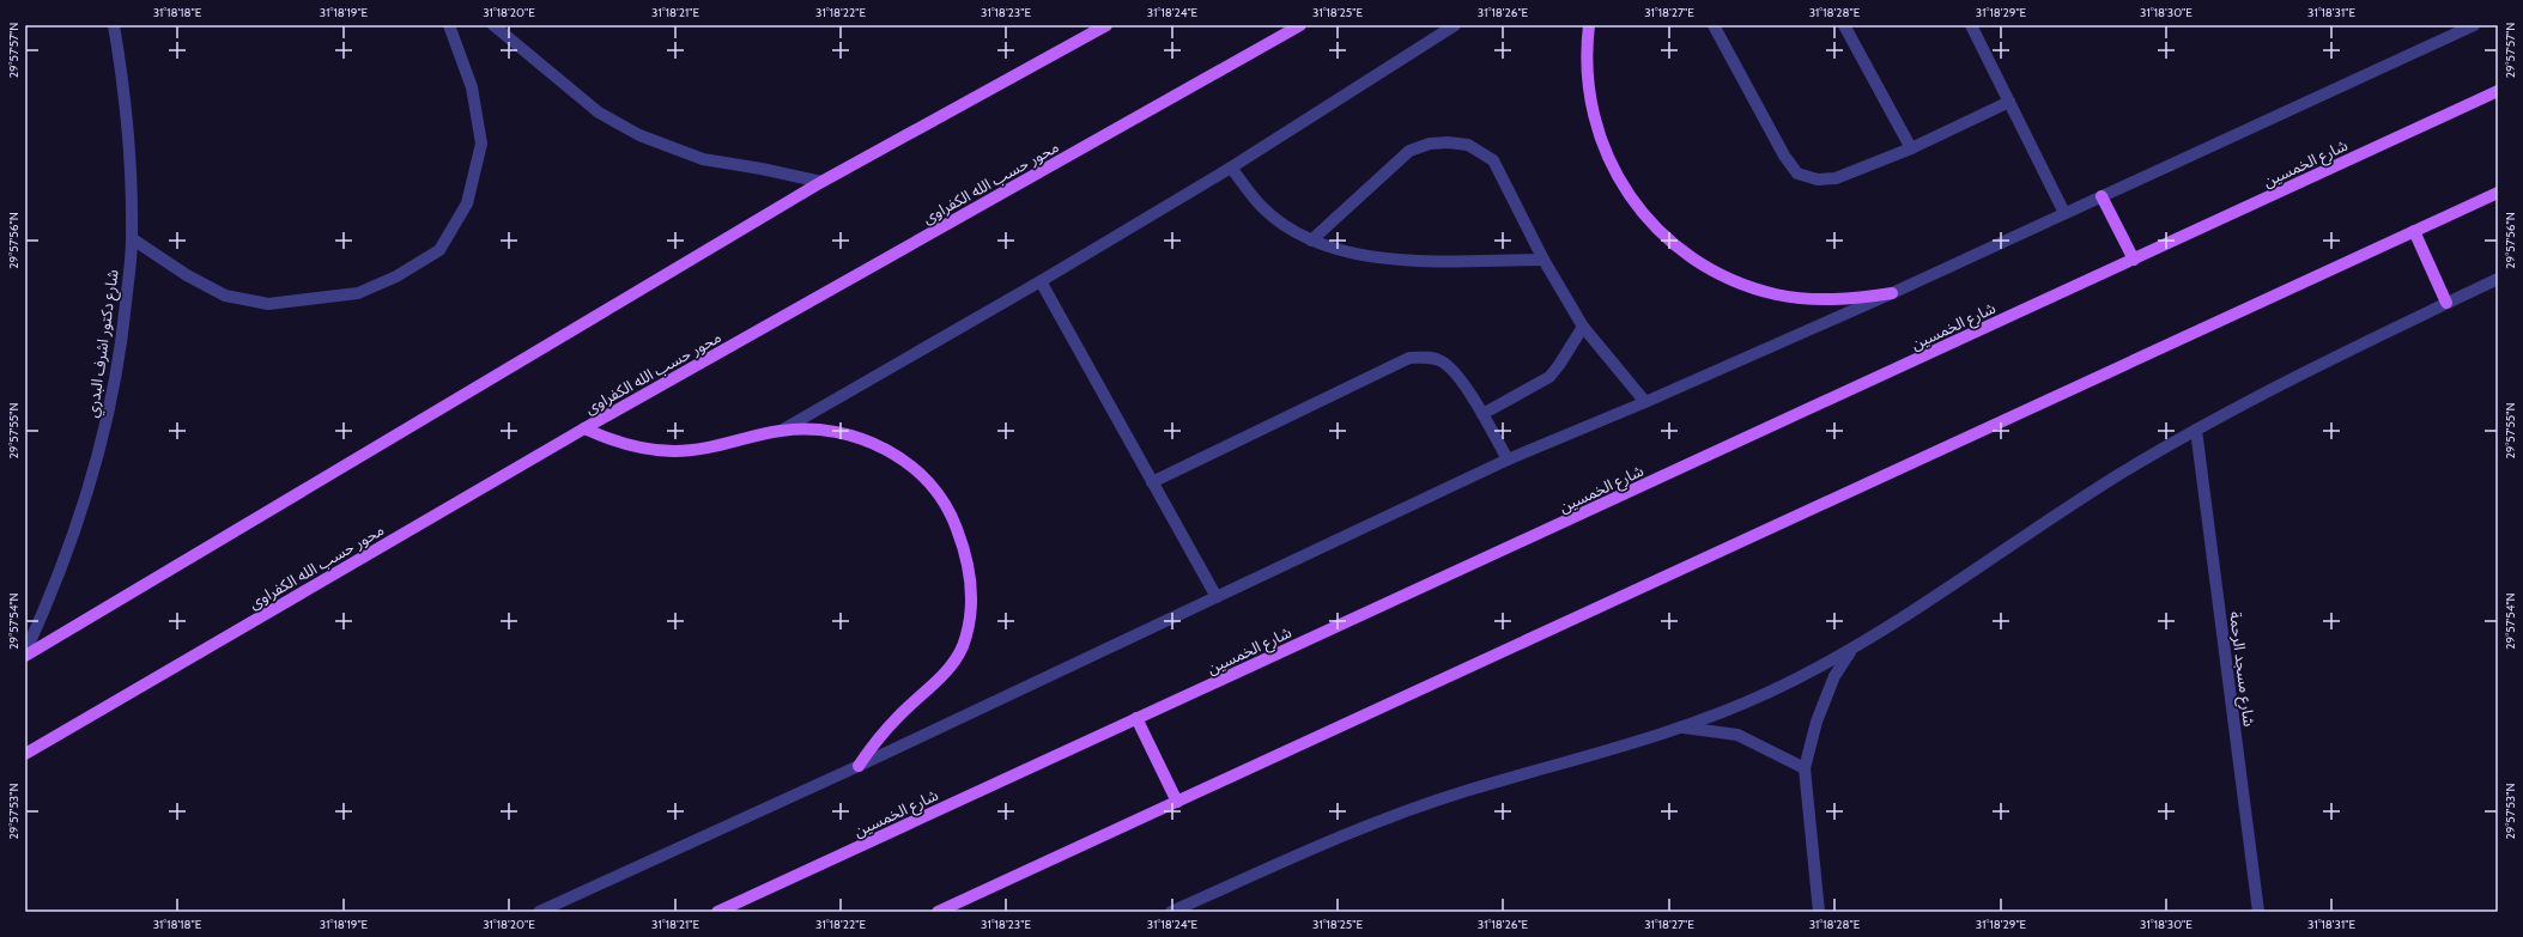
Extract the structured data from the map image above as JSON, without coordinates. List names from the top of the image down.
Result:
{
  "streets": {
    "main road": ["شارع الخمسين", "محور حسب الله الكفراوى"],
    "street": ["شارع دكتور اشرف البدري", "شارع مسجد الرحمة"]
  },
  "coordinates": [
    "31°18'18\"E",
    "31°18'19\"E",
    "31°18'20\"E",
    "31°18'21\"E",
    "31°18'22\"E",
    "31°18'23\"E",
    "31°18'24\"E",
    "31°18'25\"E",
    "31°18'26\"E",
    "31°18'27\"E",
    "31°18'28\"E",
    "31°18'29\"E",
    "31°18'30\"E",
    "31°18'31\"E",
    "29°57'57\"N",
    "29°57'56\"N",
    "29°57'55\"N",
    "29°57'54\"N",
    "29°57'53\"N"
  ]
}
